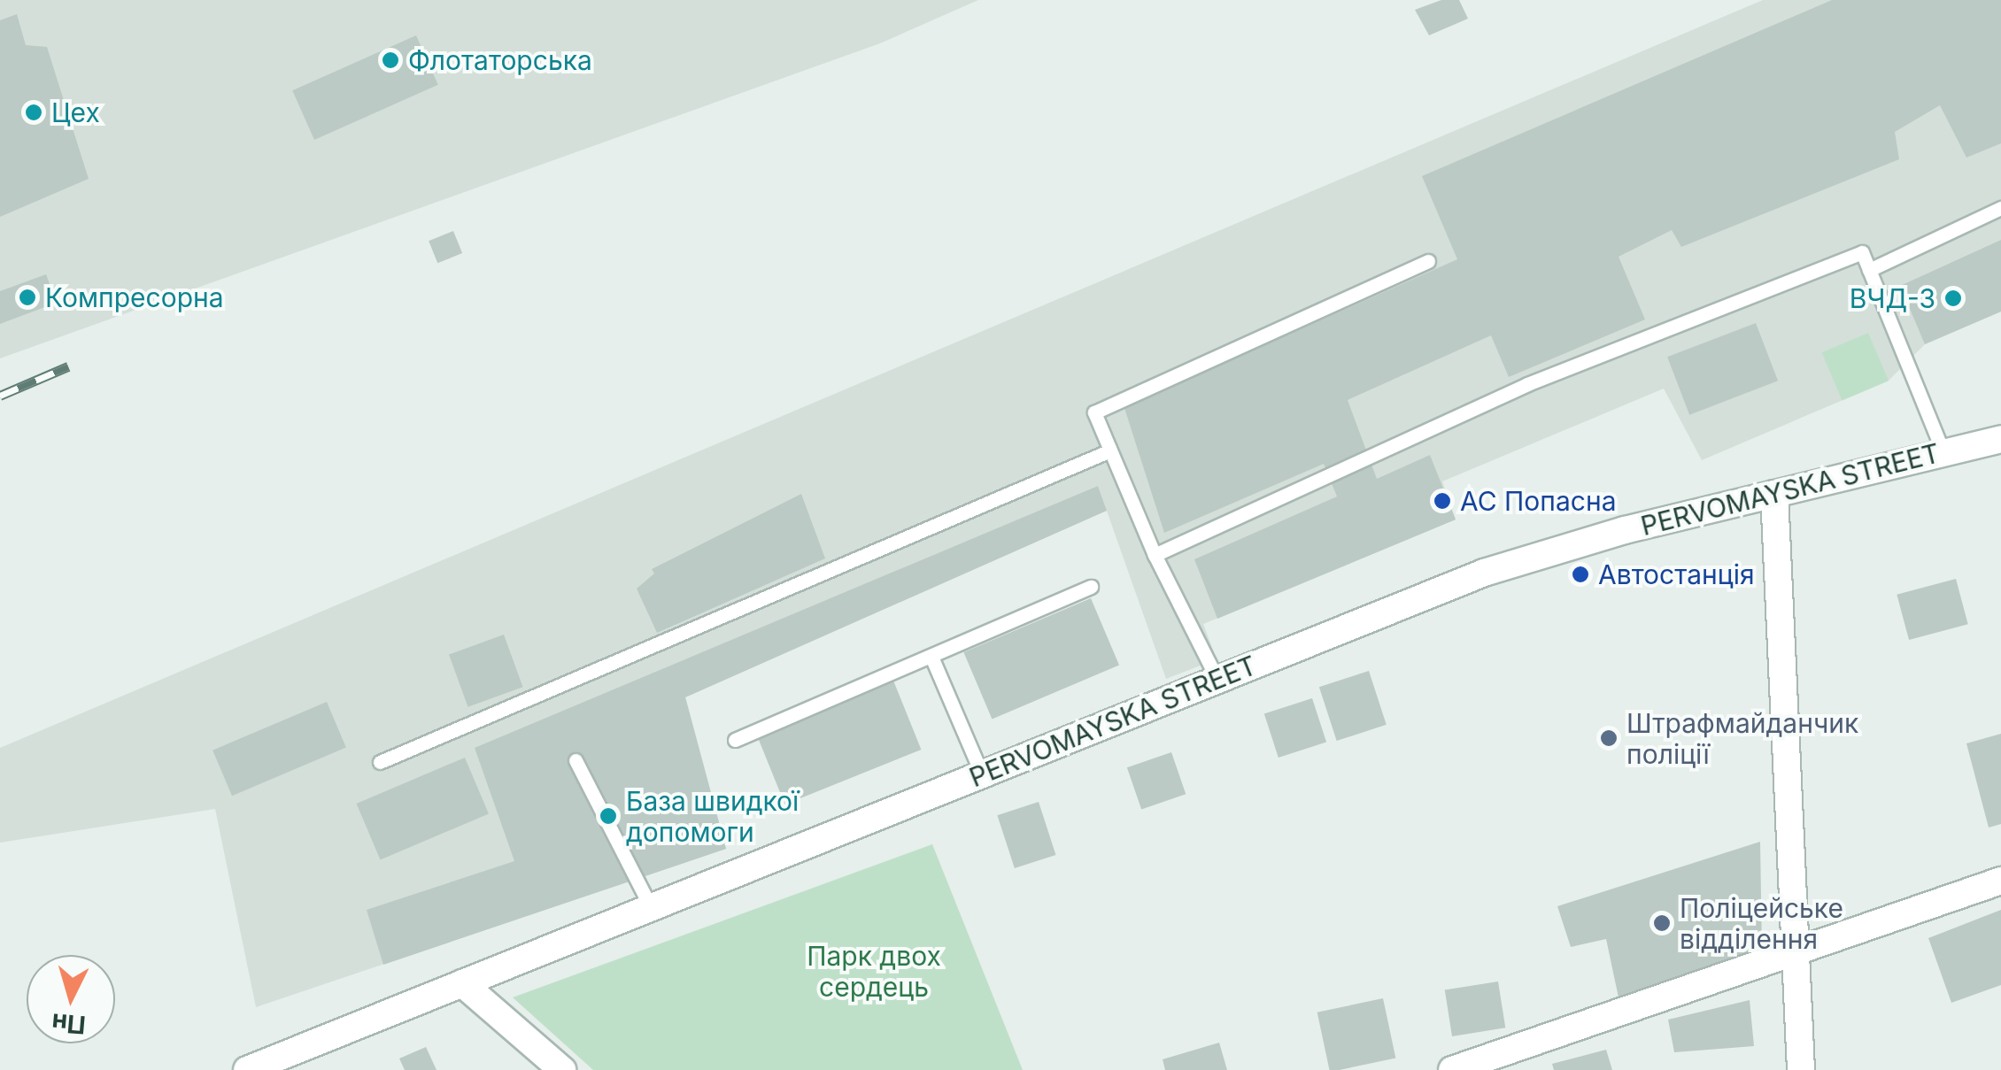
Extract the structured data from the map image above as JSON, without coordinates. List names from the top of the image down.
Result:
{
  "streets": {
    "street": ["PERVOMAYSKA STREET"]
  },
  "parks": ["Парк двох сердець"],
  "places": [
    "Флотаторська",
    "Цех",
    "Компресорна",
    "ВЧД-3",
    "АС Попасна",
    "Автостанція",
    "Штрафмайданчик поліції",
    "База швидкої допомоги",
    "Поліцейське відділення"
  ],
  "north": "bottom"
}
